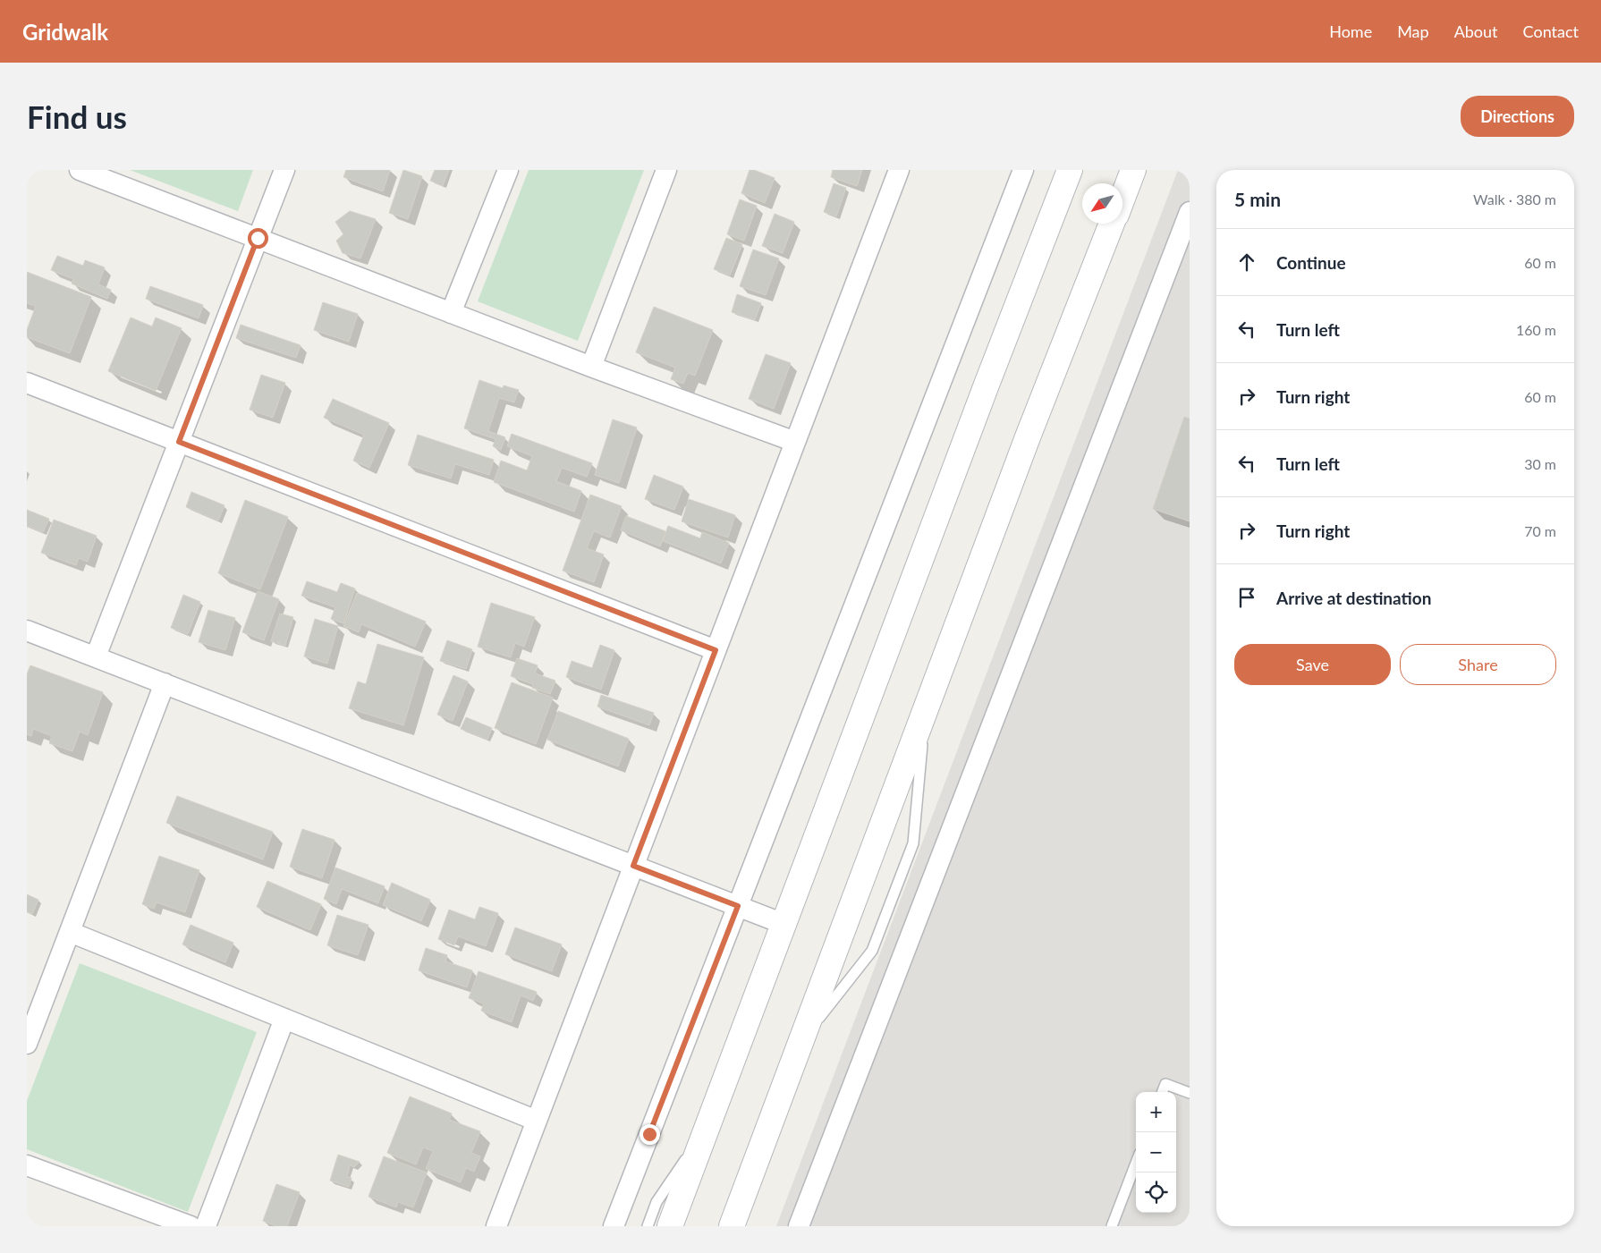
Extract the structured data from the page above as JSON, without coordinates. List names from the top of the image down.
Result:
{
  "north": "bottom left",
  "page": {
    "header": "Gridwalk",
    "nav": [
      "Home",
      "Map",
      "About",
      "Contact"
    ],
    "buttons": [
      "Directions",
      ["Save", "Share"]
    ],
    "title": "Find us",
    "heading": ["5 min", "Walk · 380 m"],
    "list": [
      ["Continue", "60 m"],
      ["Turn left", "160 m"],
      ["Turn right", "60 m"],
      ["Turn left", "30 m"],
      ["Turn right", "70 m"],
      "Arrive at destination"
    ],
    "map_buttons": ["+", "−"]
  }
}
